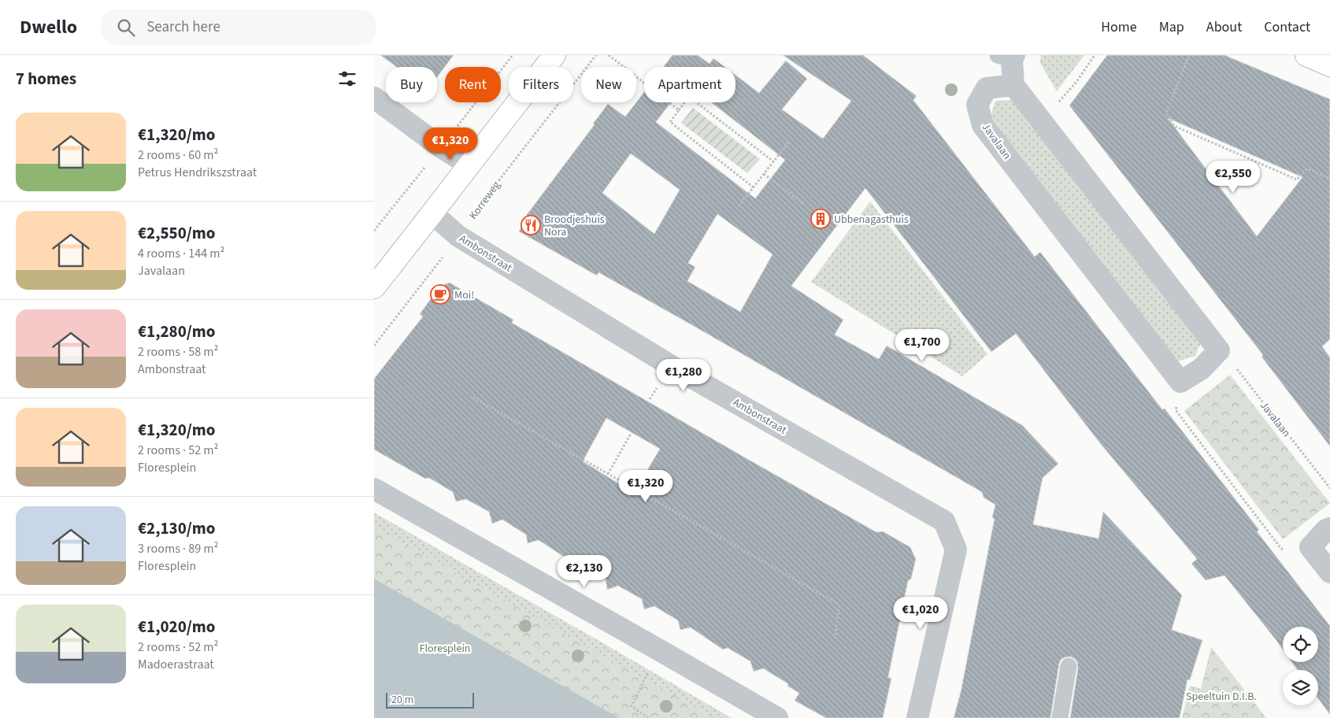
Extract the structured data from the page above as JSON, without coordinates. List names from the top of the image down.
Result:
{
  "streets": {
    "street": ["Javalaan", "Ambonstraat"],
    "path": ["Korreweg"]
  },
  "crossings": [
    ["Korreweg", "Ambonstraat"]
  ],
  "parks": ["Floresplein", "Speeltuin D.I.B."],
  "places": {
    "building": ["Ubbenagasthuis"],
    "restaurant": ["Broodjeshuis Nora"],
    "cafe": ["Moi!"]
  },
  "scale_bar": "20 m",
  "page": {
    "header": "Dwello",
    "search": "Search here",
    "nav": [
      "Home",
      "Map",
      "About",
      "Contact"
    ],
    "heading": "7 homes",
    "chip": [
      "Buy",
      "Rent",
      "Filters",
      "New",
      "Apartment"
    ],
    "list": [
      {
        "name": "€1,320/mo",
        "note": "2 rooms · 60 m² · Petrus Hendrikszstraat"
      },
      {
        "name": "€2,550/mo",
        "note": "4 rooms · 144 m² · Javalaan"
      },
      {
        "name": "€1,280/mo",
        "note": "2 rooms · 58 m² · Ambonstraat"
      },
      {
        "name": "€1,320/mo",
        "note": "2 rooms · 52 m² · Floresplein"
      },
      {
        "name": "€2,130/mo",
        "note": "3 rooms · 89 m² · Floresplein"
      },
      {
        "name": "€1,020/mo",
        "note": "2 rooms · 52 m² · Madoerastraat"
      }
    ],
    "price": [
      "€1,320",
      "€2,550",
      "€1,700",
      "€1,280",
      "€1,320",
      "€2,130",
      "€1,020"
    ],
    "scale": "20 m"
  }
}
